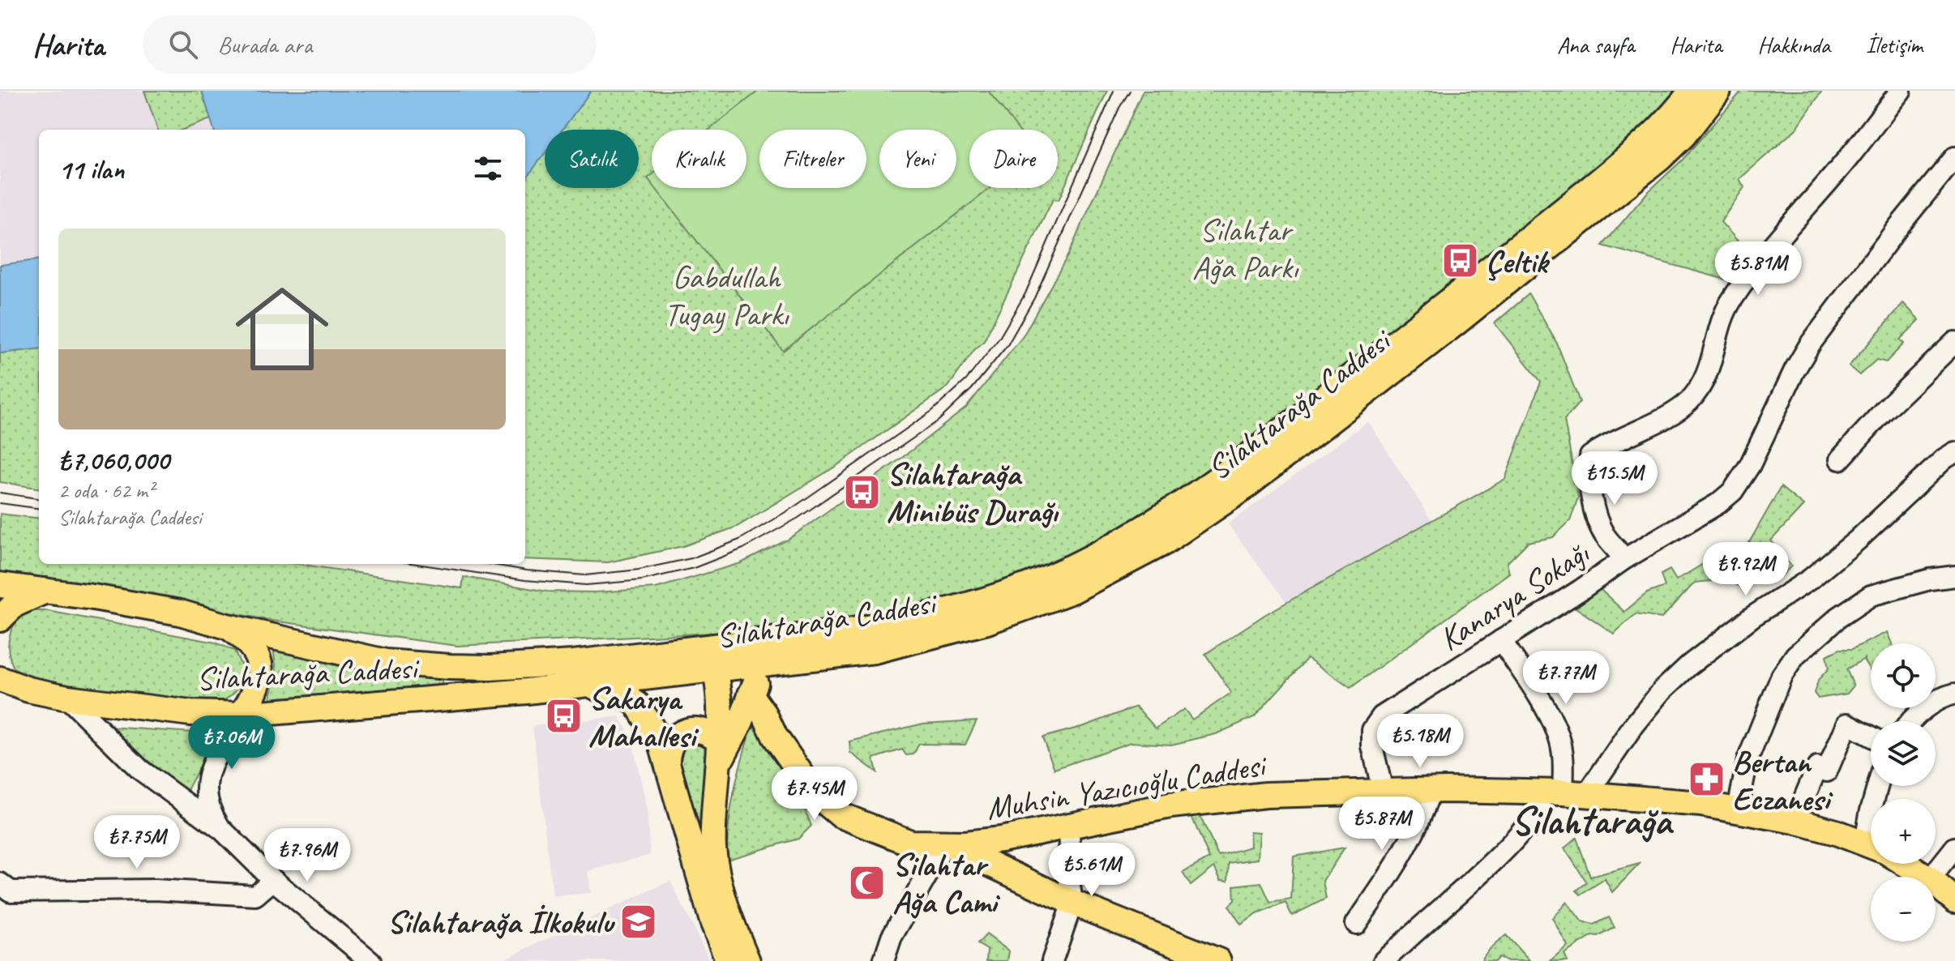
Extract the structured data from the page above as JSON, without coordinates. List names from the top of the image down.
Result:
{
  "streets": {
    "main road": ["Silahtarağa Caddesi", "Muhsin Yazıcıoğlu Caddesi"],
    "street": ["Kanarya Sokağı"]
  },
  "crossings": [
    ["Kanarya Sokağı", "Muhsin Yazıcıoğlu Caddesi"]
  ],
  "districts": ["Silahtarağa"],
  "parks": ["Silahtar Ağa Parkı", "Gabdullah Tugay Parkı"],
  "places": {
    "bus stop": ["Çeltik", "Silahtarağa Minibüs Durağı", "Sakarya Mahallesi"],
    "pharmacy": ["Bertan Eczanesi"],
    "mosque": ["Silahtar Ağa Cami"],
    "school or university": ["Silahtarağa İlkokulu"]
  },
  "page": {
    "header": "Harita",
    "search": "Burada ara",
    "nav": [
      "Ana sayfa",
      "Harita",
      "Hakkında",
      "İletişim"
    ],
    "chip": [
      "Satılık",
      "Kiralık",
      "Filtreler",
      "Yeni",
      "Daire"
    ],
    "heading": "11 ilan",
    "list": [
      {
        "name": "₺7,060,000",
        "note": "2 oda · 62 m² · Silahtarağa Caddesi"
      }
    ],
    "price": [
      "₺5.81M",
      "₺15.5M",
      "₺9.92M",
      "₺7.77M",
      "₺5.18M",
      "₺7.06M",
      "₺7.45M",
      "₺5.87M",
      "₺7.75M",
      "₺7.96M",
      "₺5.61M"
    ],
    "map_buttons": ["+", "−"]
  }
}
